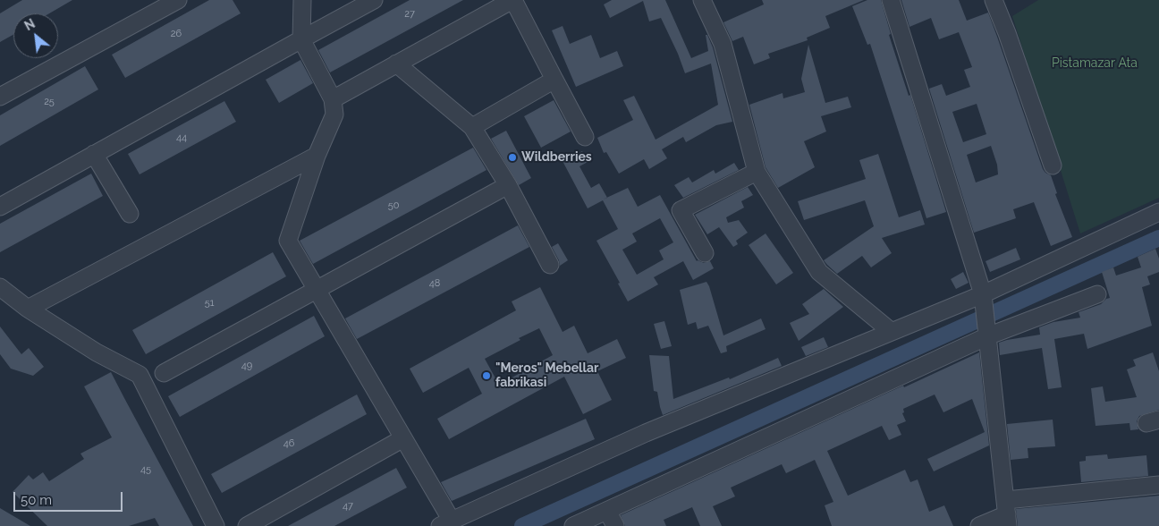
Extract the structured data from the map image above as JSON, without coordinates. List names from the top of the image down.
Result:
{
  "parks": ["Pistamazar Ata"],
  "places": ["Wildberries", "\"Meros\" Mebellar fabrikasi"],
  "house_numbers": [
    "27",
    "26",
    "25",
    "44",
    "50",
    "48",
    "51",
    "49",
    "46",
    "45",
    "47"
  ],
  "scale_bar": "50 m",
  "north": "top left"
}
